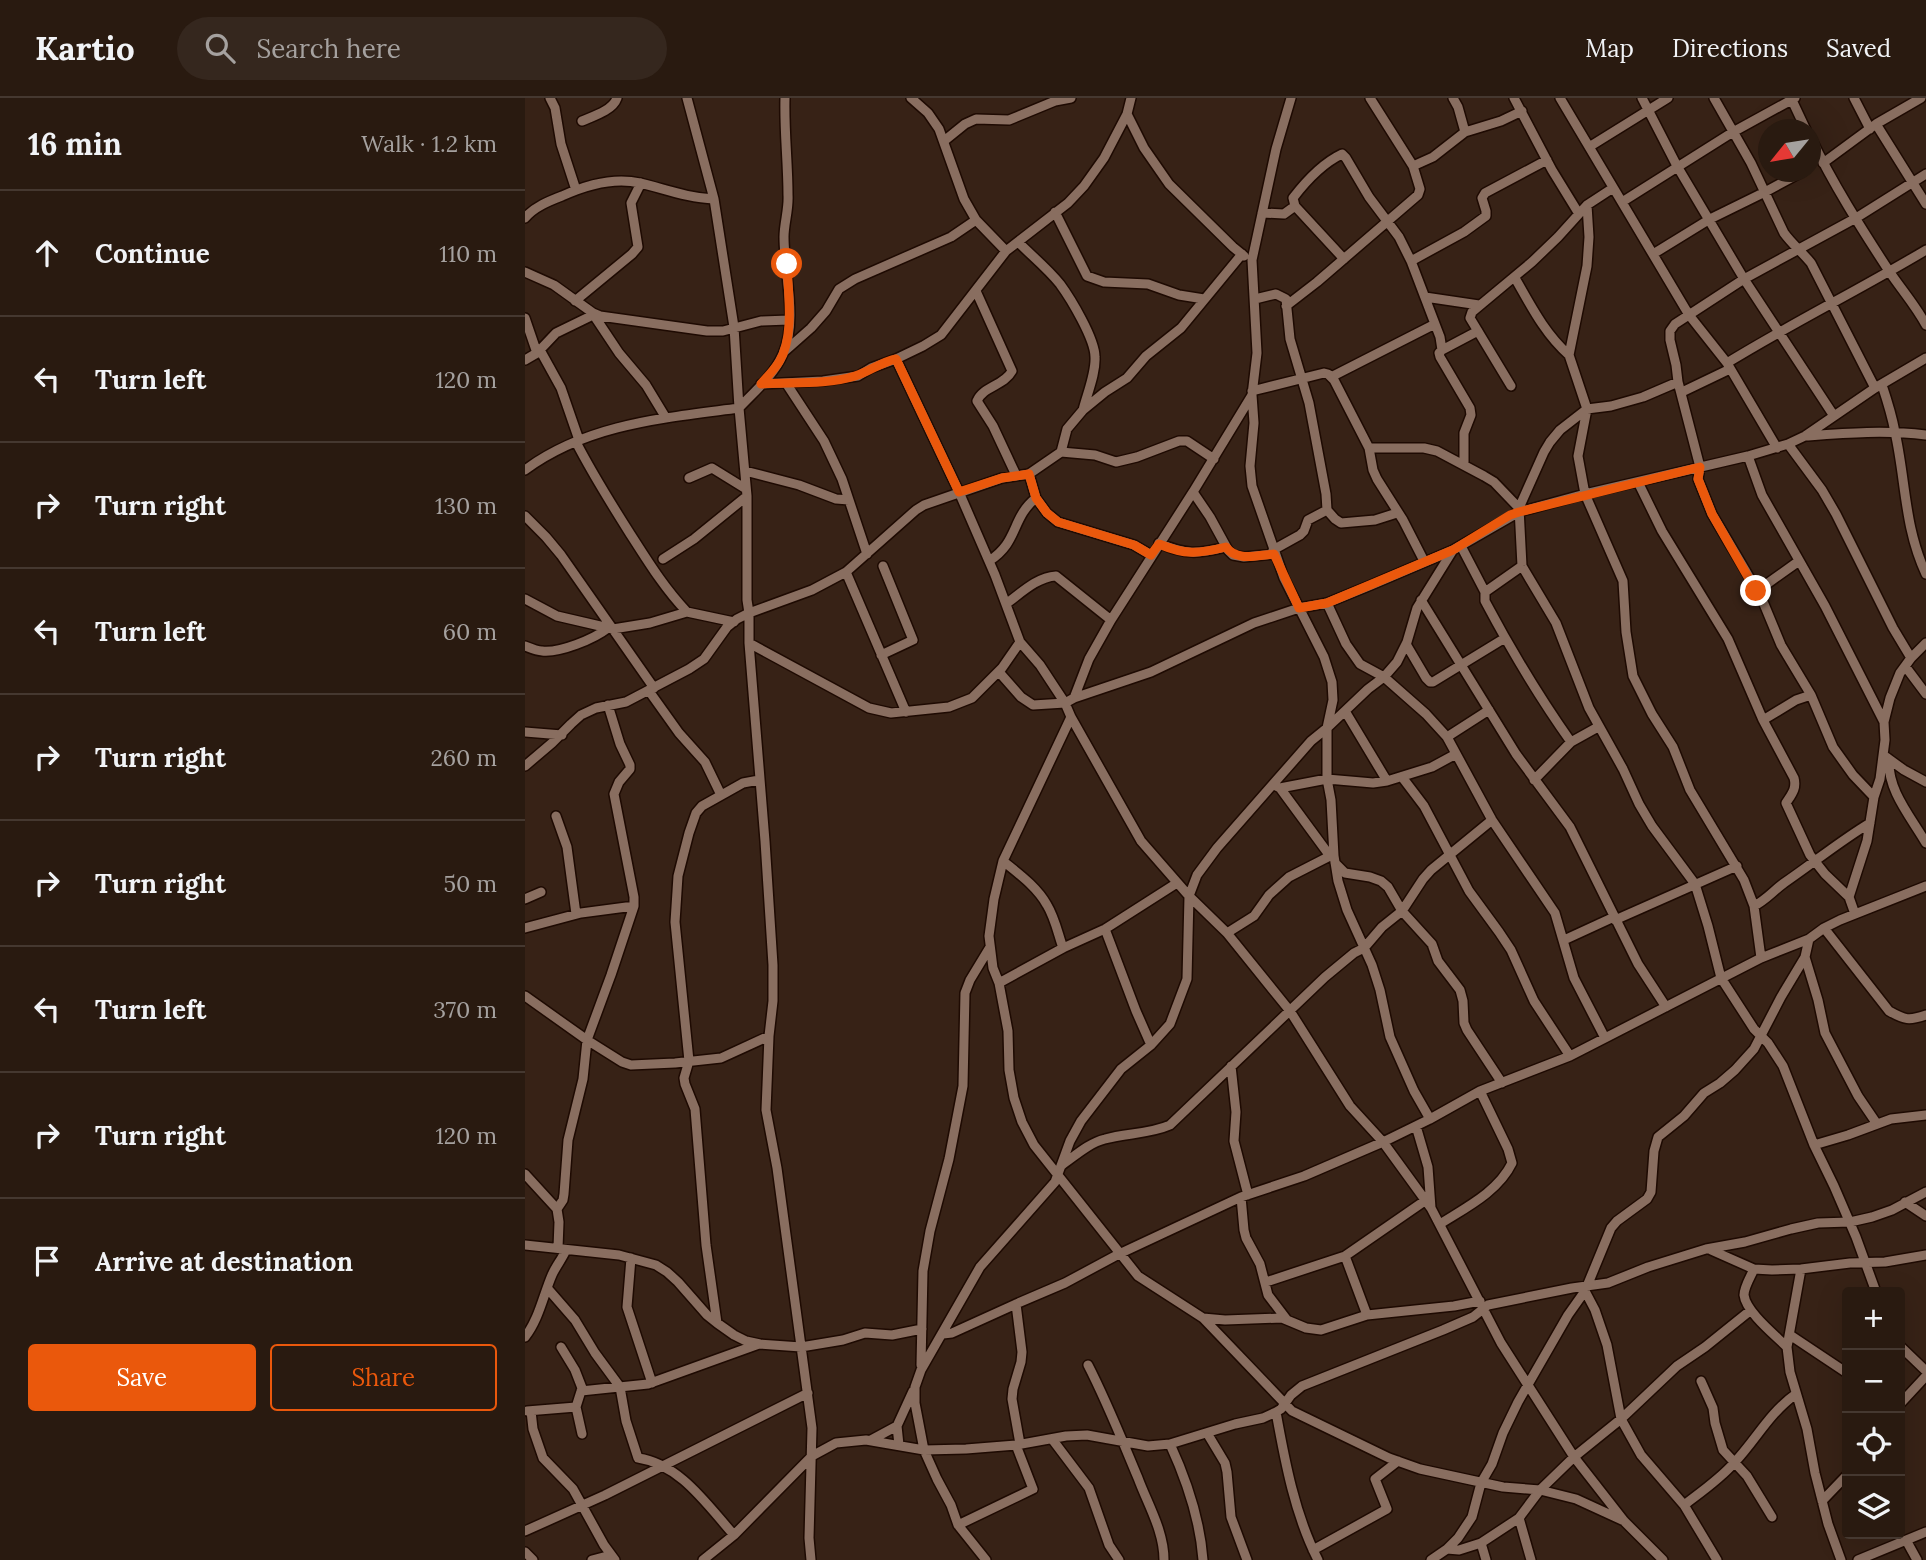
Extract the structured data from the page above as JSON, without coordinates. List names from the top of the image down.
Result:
{
  "north": "bottom left",
  "page": {
    "header": "Kartio",
    "search": "Search here",
    "nav": ["Map", "Directions", "Saved"],
    "heading": ["16 min", "Walk · 1.2 km"],
    "list": [
      ["Continue", "110 m"],
      ["Turn left", "120 m"],
      ["Turn right", "130 m"],
      ["Turn left", "60 m"],
      ["Turn right", "260 m"],
      ["Turn right", "50 m"],
      ["Turn left", "370 m"],
      ["Turn right", "120 m"],
      "Arrive at destination"
    ],
    "map_buttons": ["+", "−"],
    "buttons": ["Save", "Share"]
  }
}
